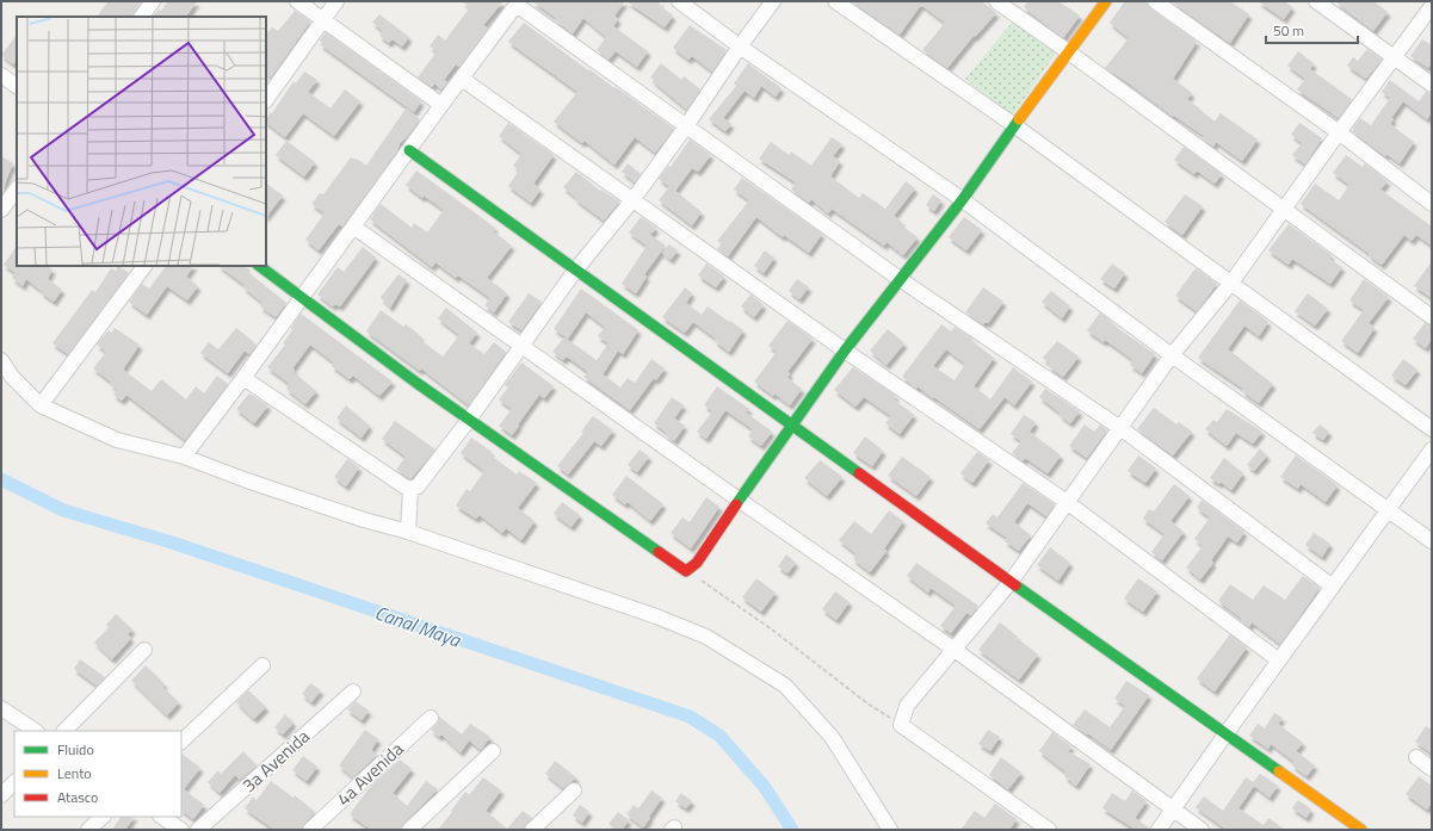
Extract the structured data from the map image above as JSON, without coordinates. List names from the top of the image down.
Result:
{
  "streets": {
    "street": ["3a Avenida", "4a Avenida"]
  },
  "water": ["Canal Maya"],
  "legend": ["Fluido", "Lento", "Atasco"],
  "scale_bar": "50 m"
}
